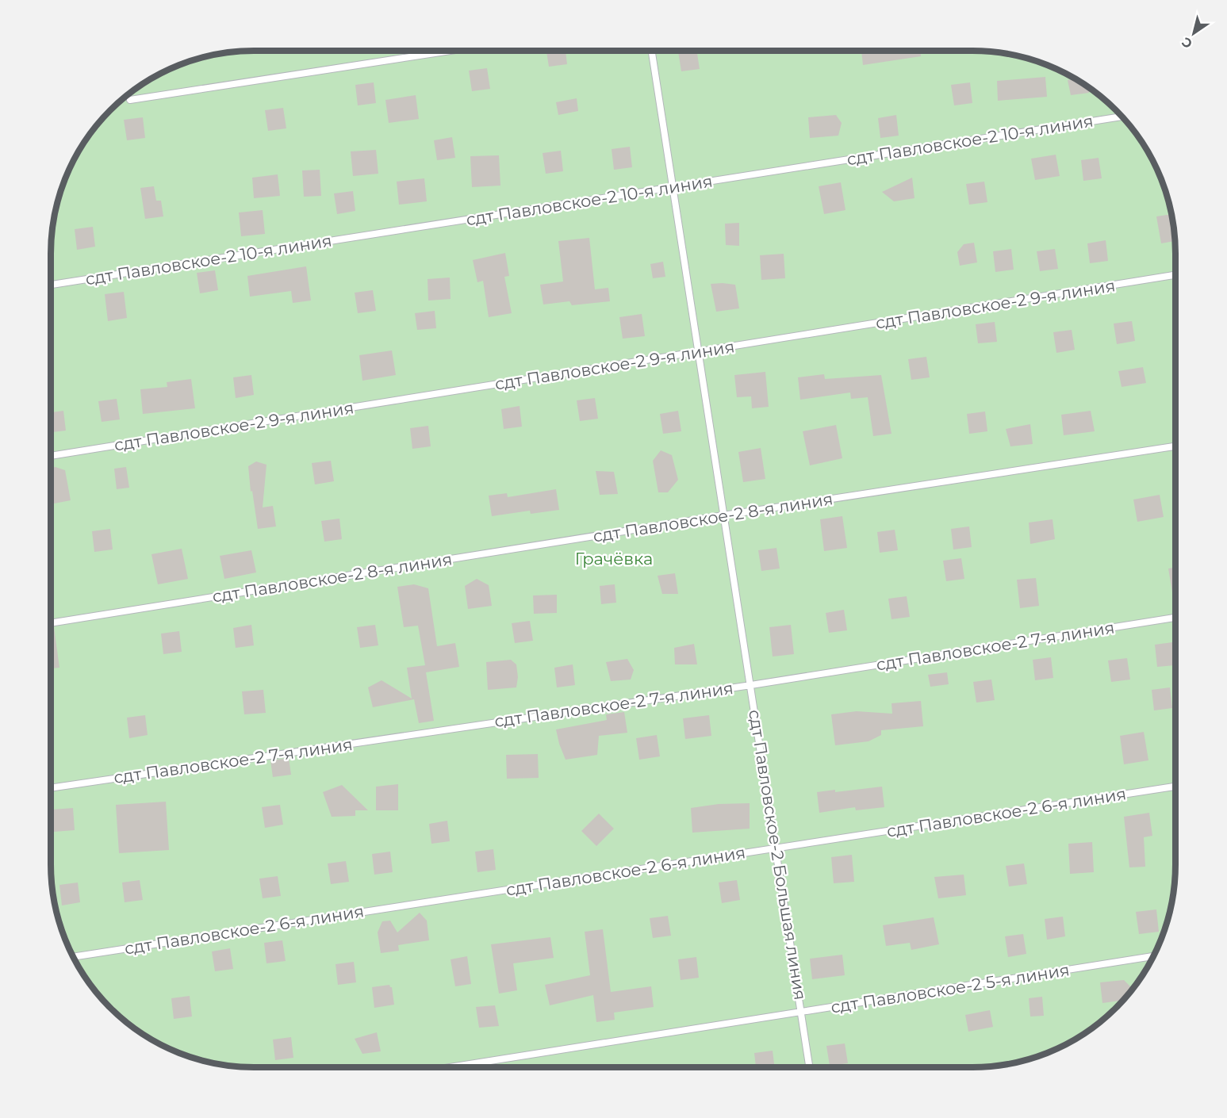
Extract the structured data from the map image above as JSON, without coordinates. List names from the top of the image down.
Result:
{
  "streets": {
    "lane": [
      "сдт Павловское-2 10-я линия",
      "сдт Павловское-2 9-я линия",
      "сдт Павловское-2 8-я линия",
      "сдт Павловское-2 7-я линия",
      "сдт Павловское-2 6-я линия",
      "сдт Павловское-2 Большая линия",
      "сдт Павловское-2 5-я линия"
    ]
  },
  "crossings": [
    ["сдт Павловское-2 10-я линия", "сдт Павловское-2 Большая линия"],
    ["сдт Павловское-2 9-я линия", "сдт Павловское-2 Большая линия"],
    ["сдт Павловское-2 8-я линия", "сдт Павловское-2 Большая линия"],
    ["сдт Павловское-2 7-я линия", "сдт Павловское-2 Большая линия"],
    ["сдт Павловское-2 6-я линия", "сдт Павловское-2 Большая линия"],
    ["сдт Павловское-2 Большая линия", "сдт Павловское-2 5-я линия"]
  ],
  "parks": ["Грачёвка"],
  "north": "bottom left"
}
